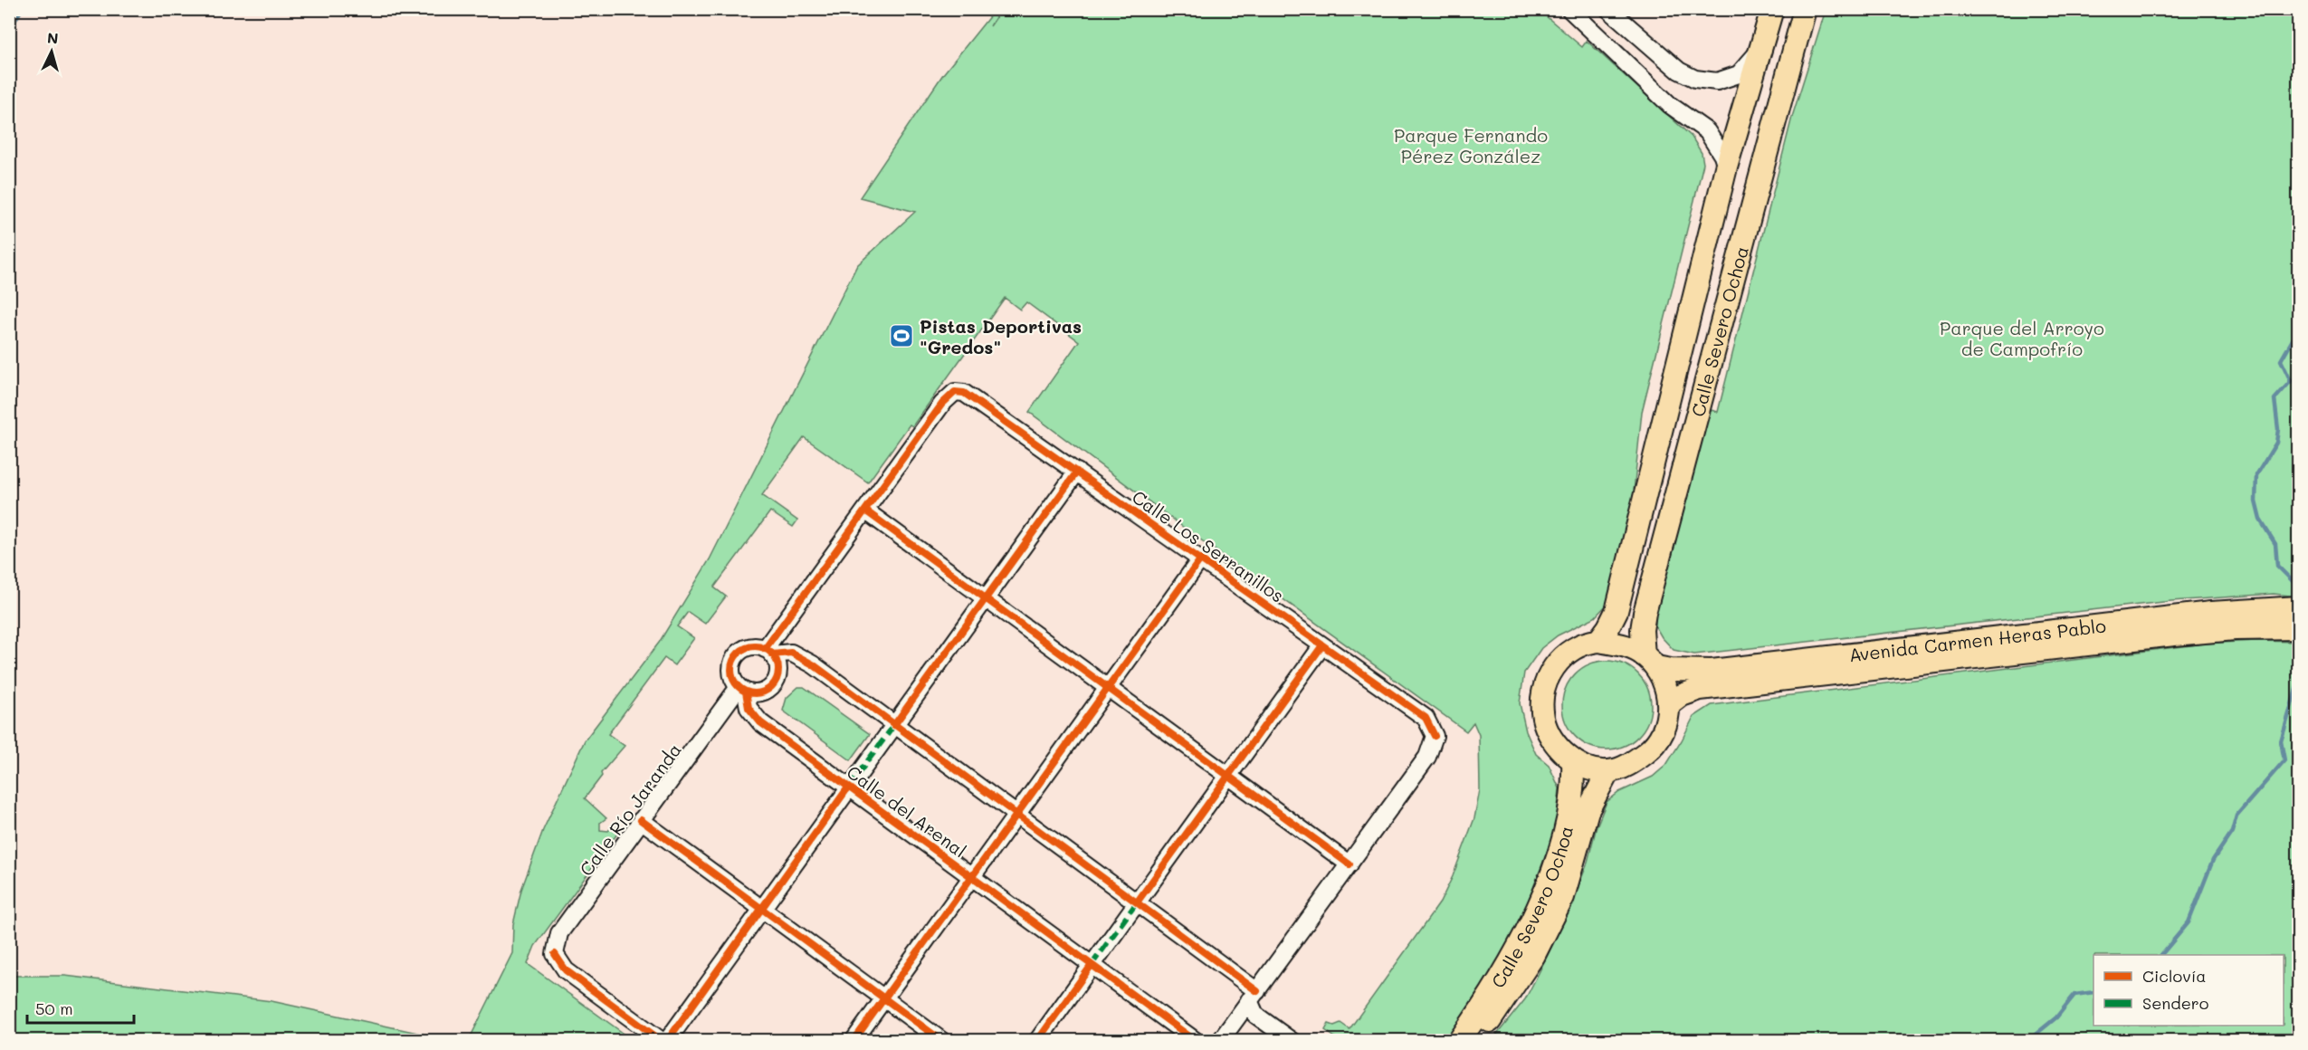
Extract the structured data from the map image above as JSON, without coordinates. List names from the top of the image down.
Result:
{
  "streets": {
    "main road": ["Calle Severo Ochoa", "Avenida Carmen Heras Pablo"],
    "street": ["Calle Los Serranillos", "Calle Río Jaranda", "Calle del Arenal"]
  },
  "crossings": [
    ["Calle Severo Ochoa", "Avenida Carmen Heras Pablo"],
    ["Calle Río Jaranda", "Calle del Arenal"]
  ],
  "parks": ["Parque Fernando Pérez González", "Parque del Arroyo de Campofrío"],
  "places": {
    "sports": ["Pistas Deportivas \"Gredos\""]
  },
  "legend": ["Ciclovía", "Sendero"],
  "scale_bar": "50 m",
  "north": "top"
}
